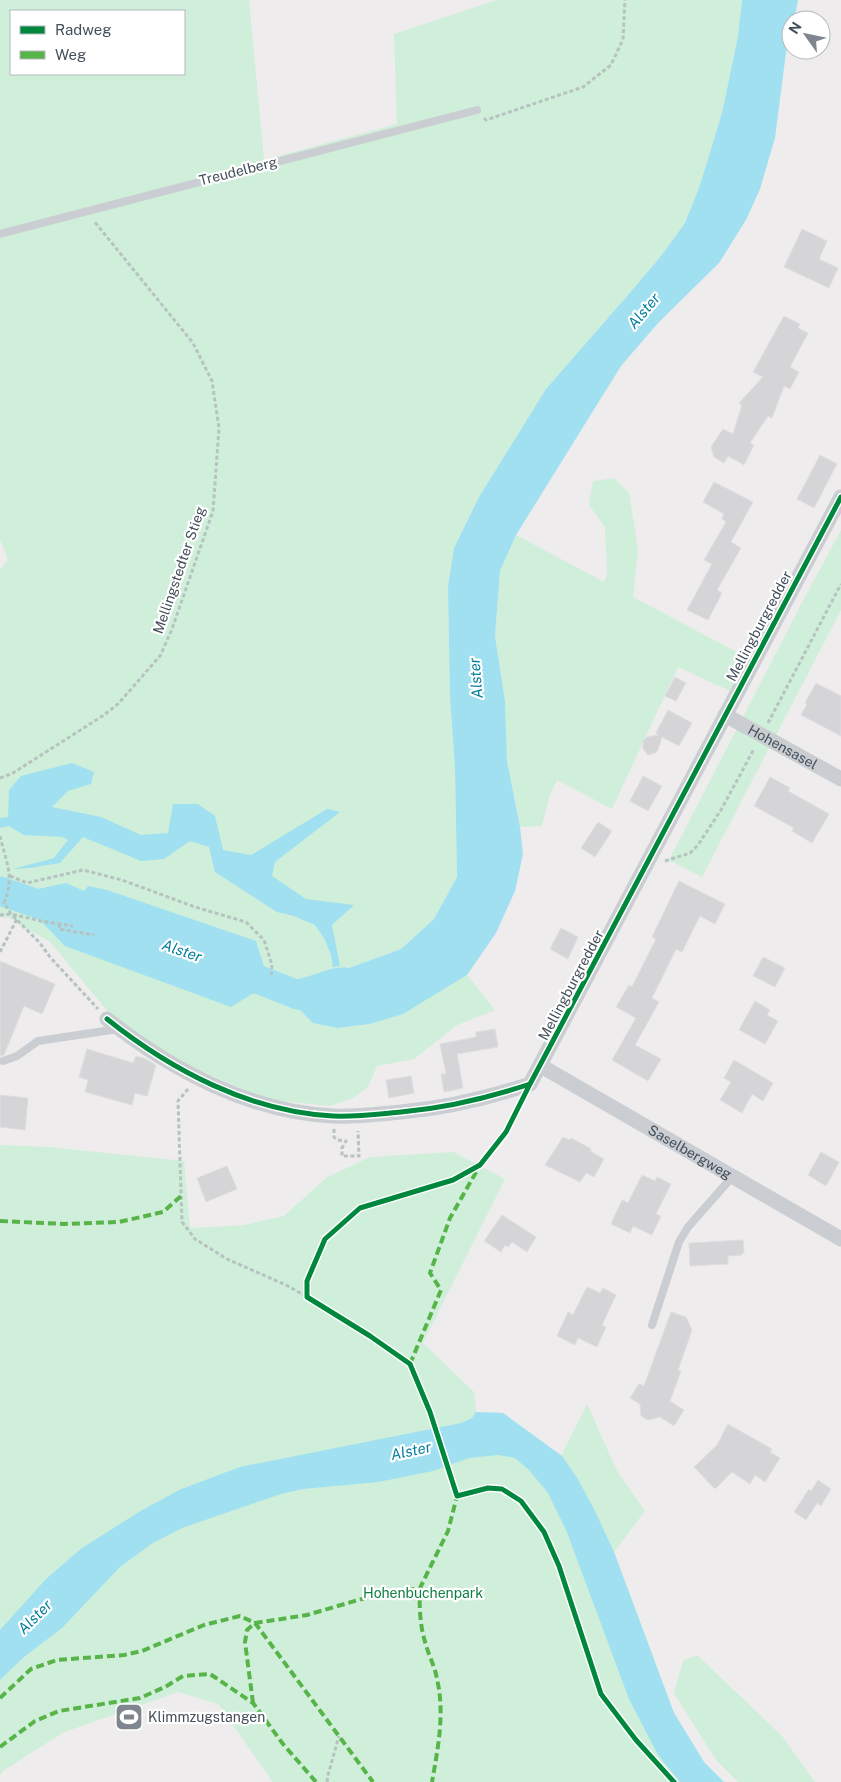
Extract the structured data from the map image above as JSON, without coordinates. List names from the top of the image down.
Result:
{
  "streets": {
    "street": ["Mellingburgredder", "Hohensasel", "Saselbergweg"],
    "lane": ["Treudelberg"],
    "path": ["Mellingstedter Stieg"]
  },
  "crossings": [
    ["Treudelberg", "Mellingstedter Stieg"],
    ["Mellingburgredder", "Hohensasel"],
    ["Mellingburgredder", "Saselbergweg"]
  ],
  "water": ["Alster"],
  "parks": ["Hohenbuchenpark"],
  "places": {
    "sports": ["Klimmzugstangen"]
  },
  "legend": ["Radweg", "Weg"],
  "north": "top left"
}
